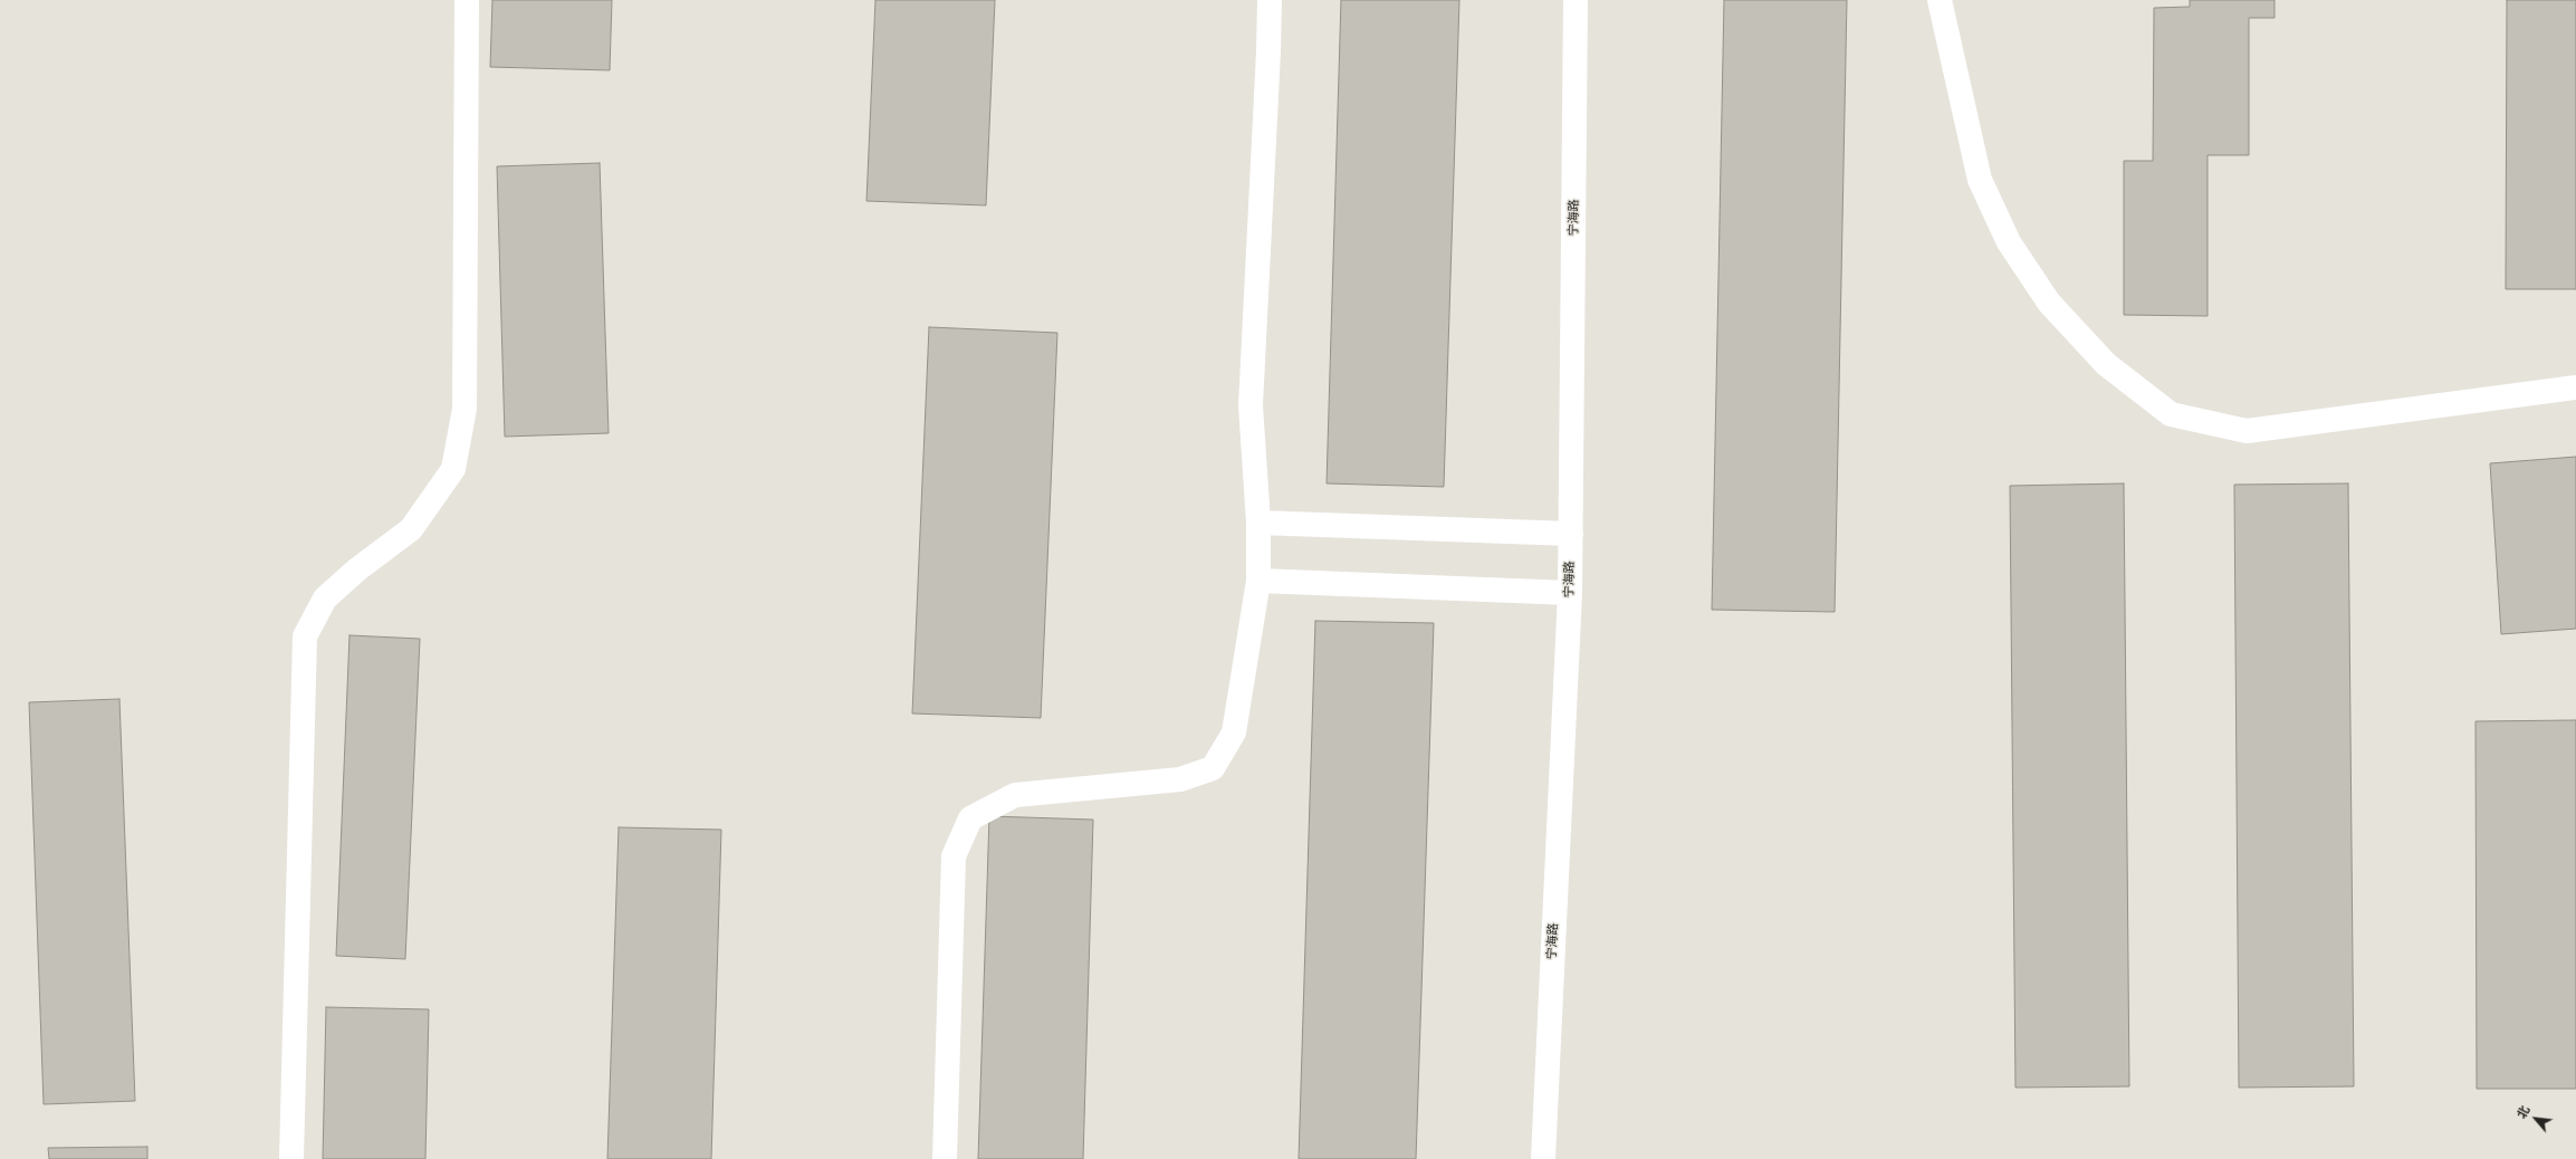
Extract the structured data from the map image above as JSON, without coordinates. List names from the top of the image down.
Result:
{
  "streets": {
    "street": ["宁海路"]
  },
  "north": "top left"
}
